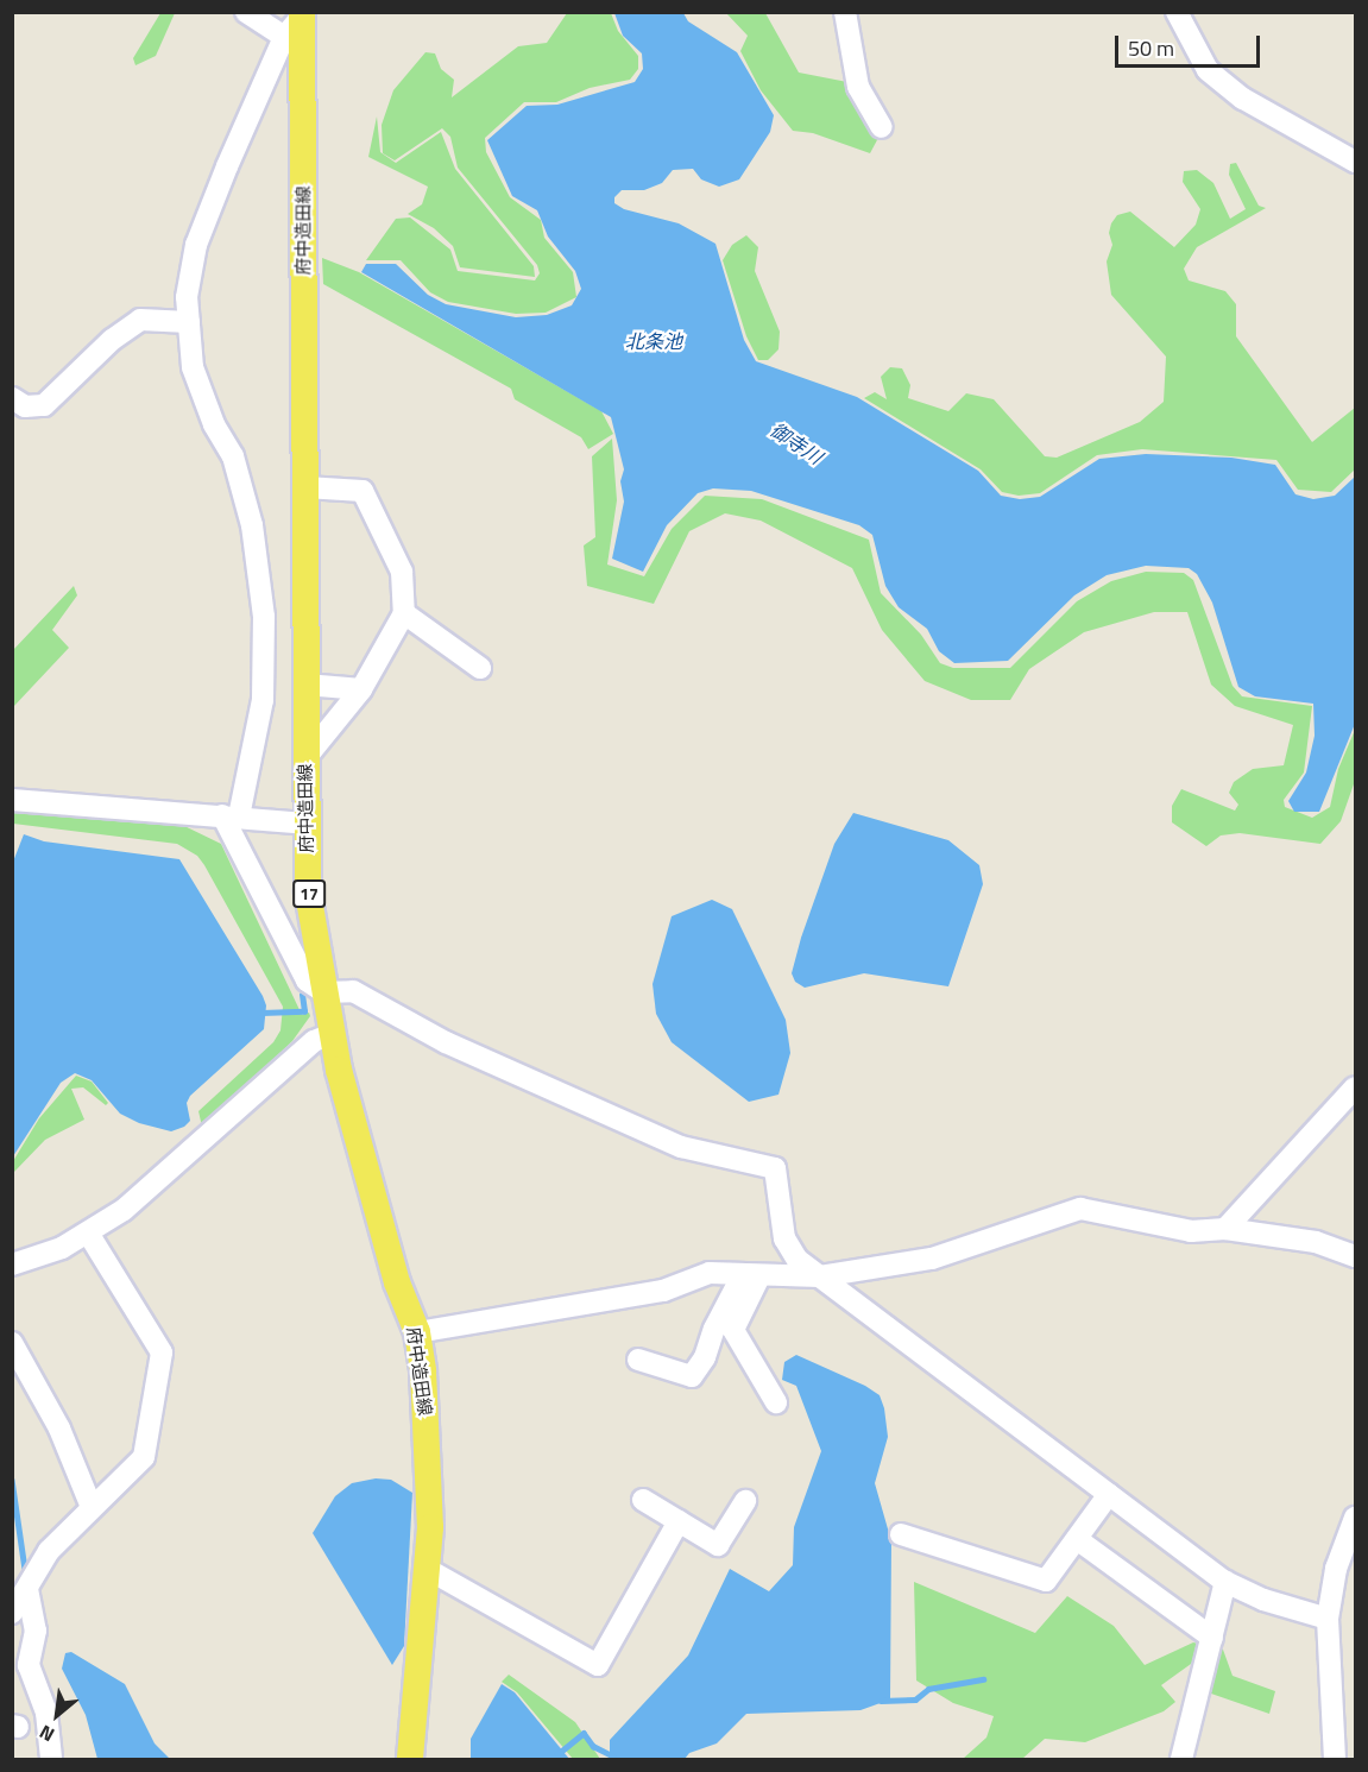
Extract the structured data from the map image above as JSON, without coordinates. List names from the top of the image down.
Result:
{
  "streets": {
    "main road": ["府中造田線", "17"]
  },
  "water": ["北条池", "御寺川"],
  "scale_bar": "50 m",
  "north": "bottom left"
}
